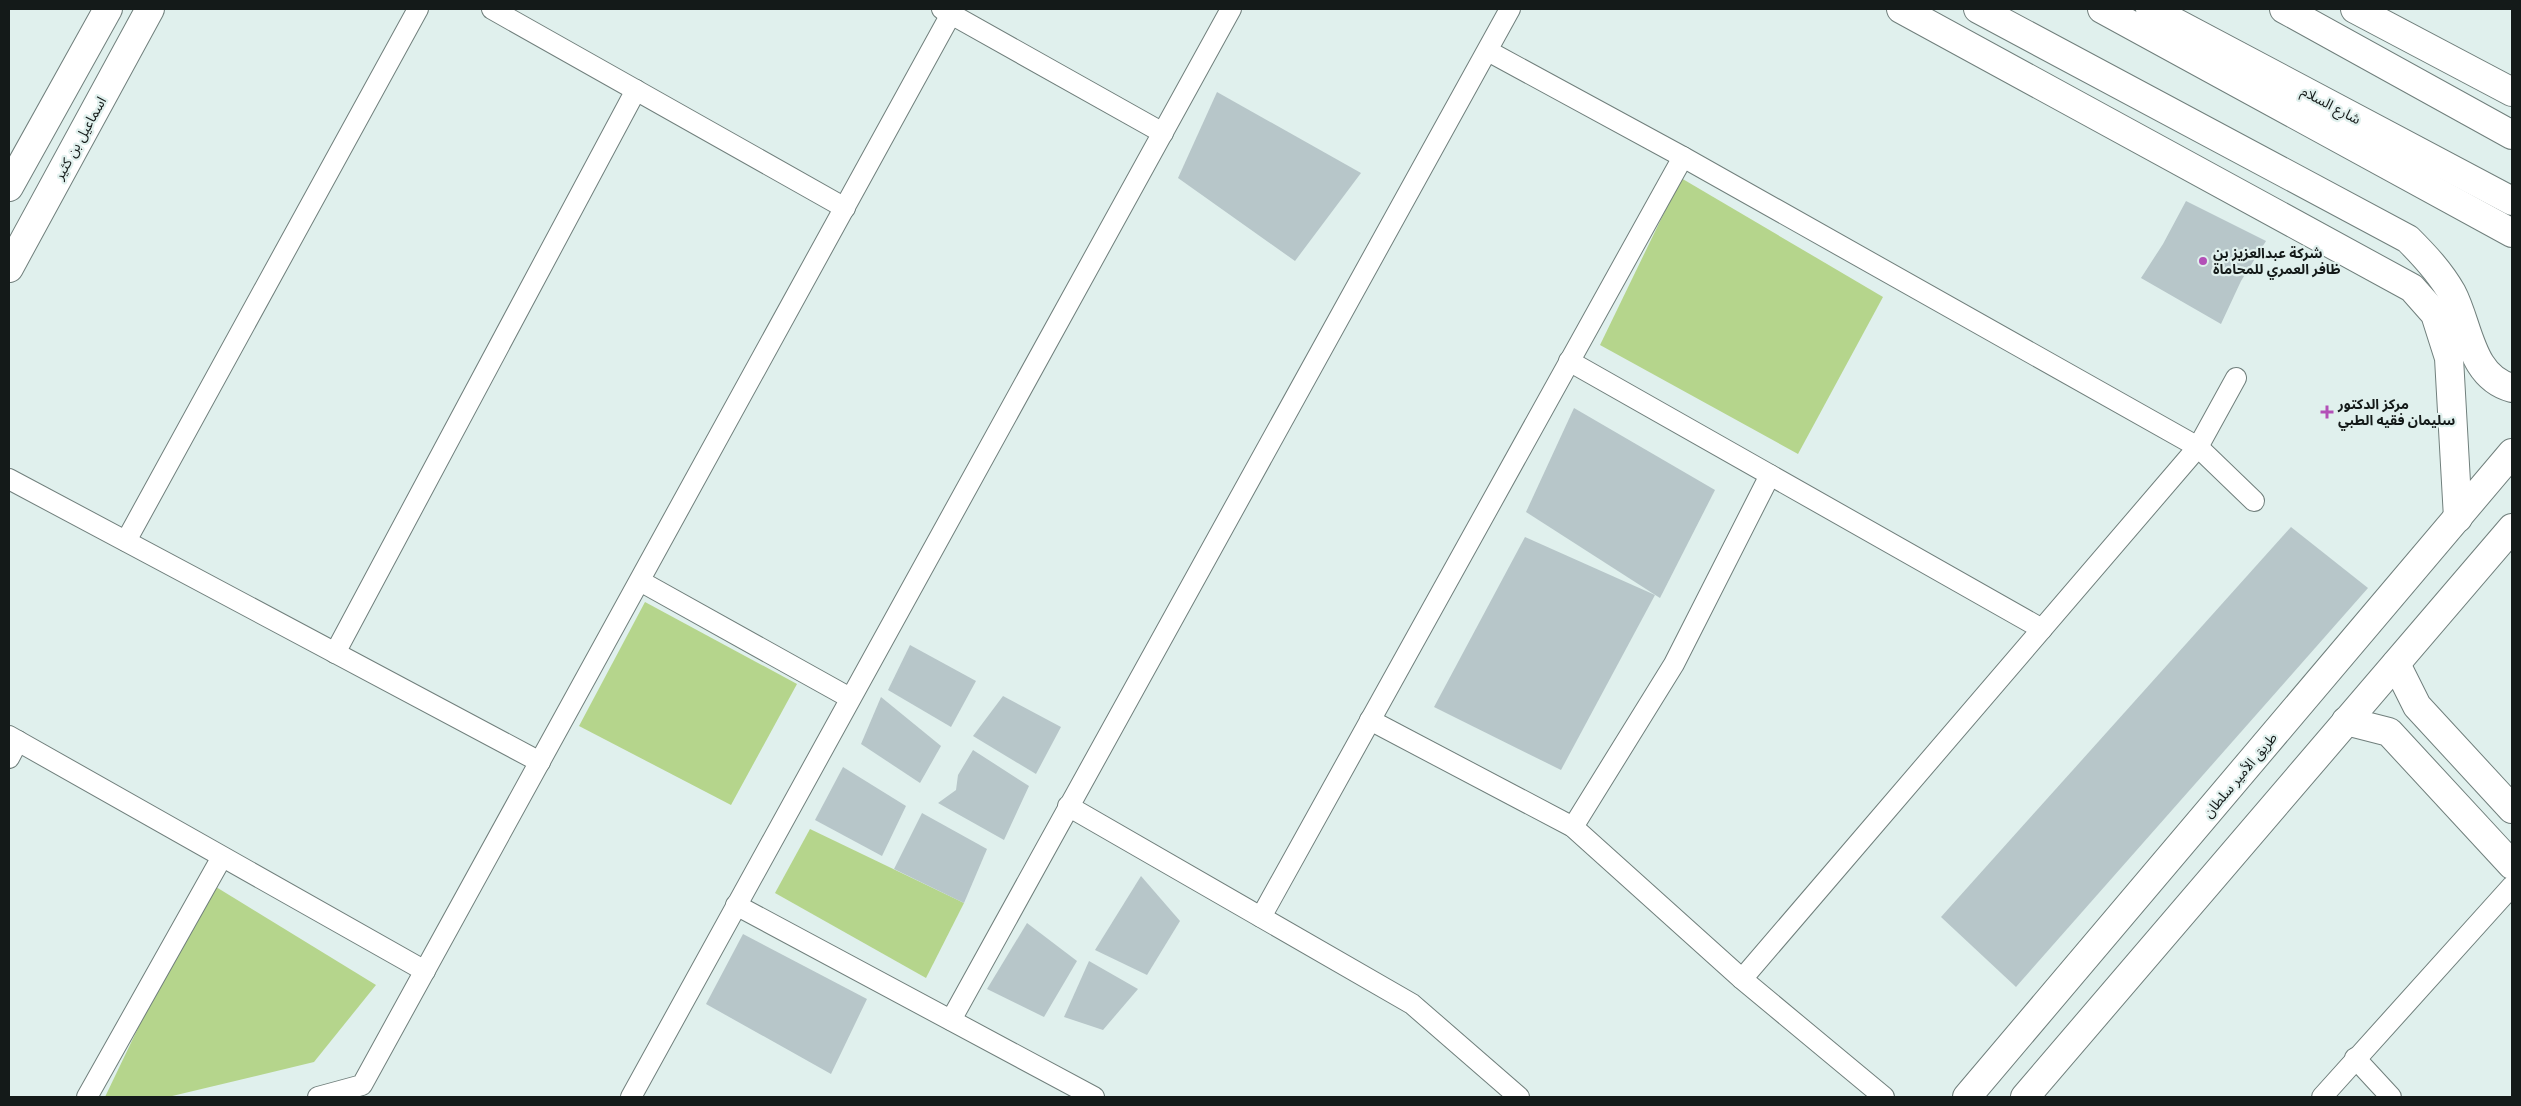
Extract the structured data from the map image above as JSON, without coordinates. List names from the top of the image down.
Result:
{
  "streets": {
    "main road": ["شارع السلام", "اسماعيل بن كثير", "طريق الأمير سلطان"]
  },
  "places": {
    "other": ["شركة عبدالعزيز بن ظافر العمري للمحاماة"],
    "health": ["مركز الدكتور سليمان فقيه الطبي"]
  }
}
